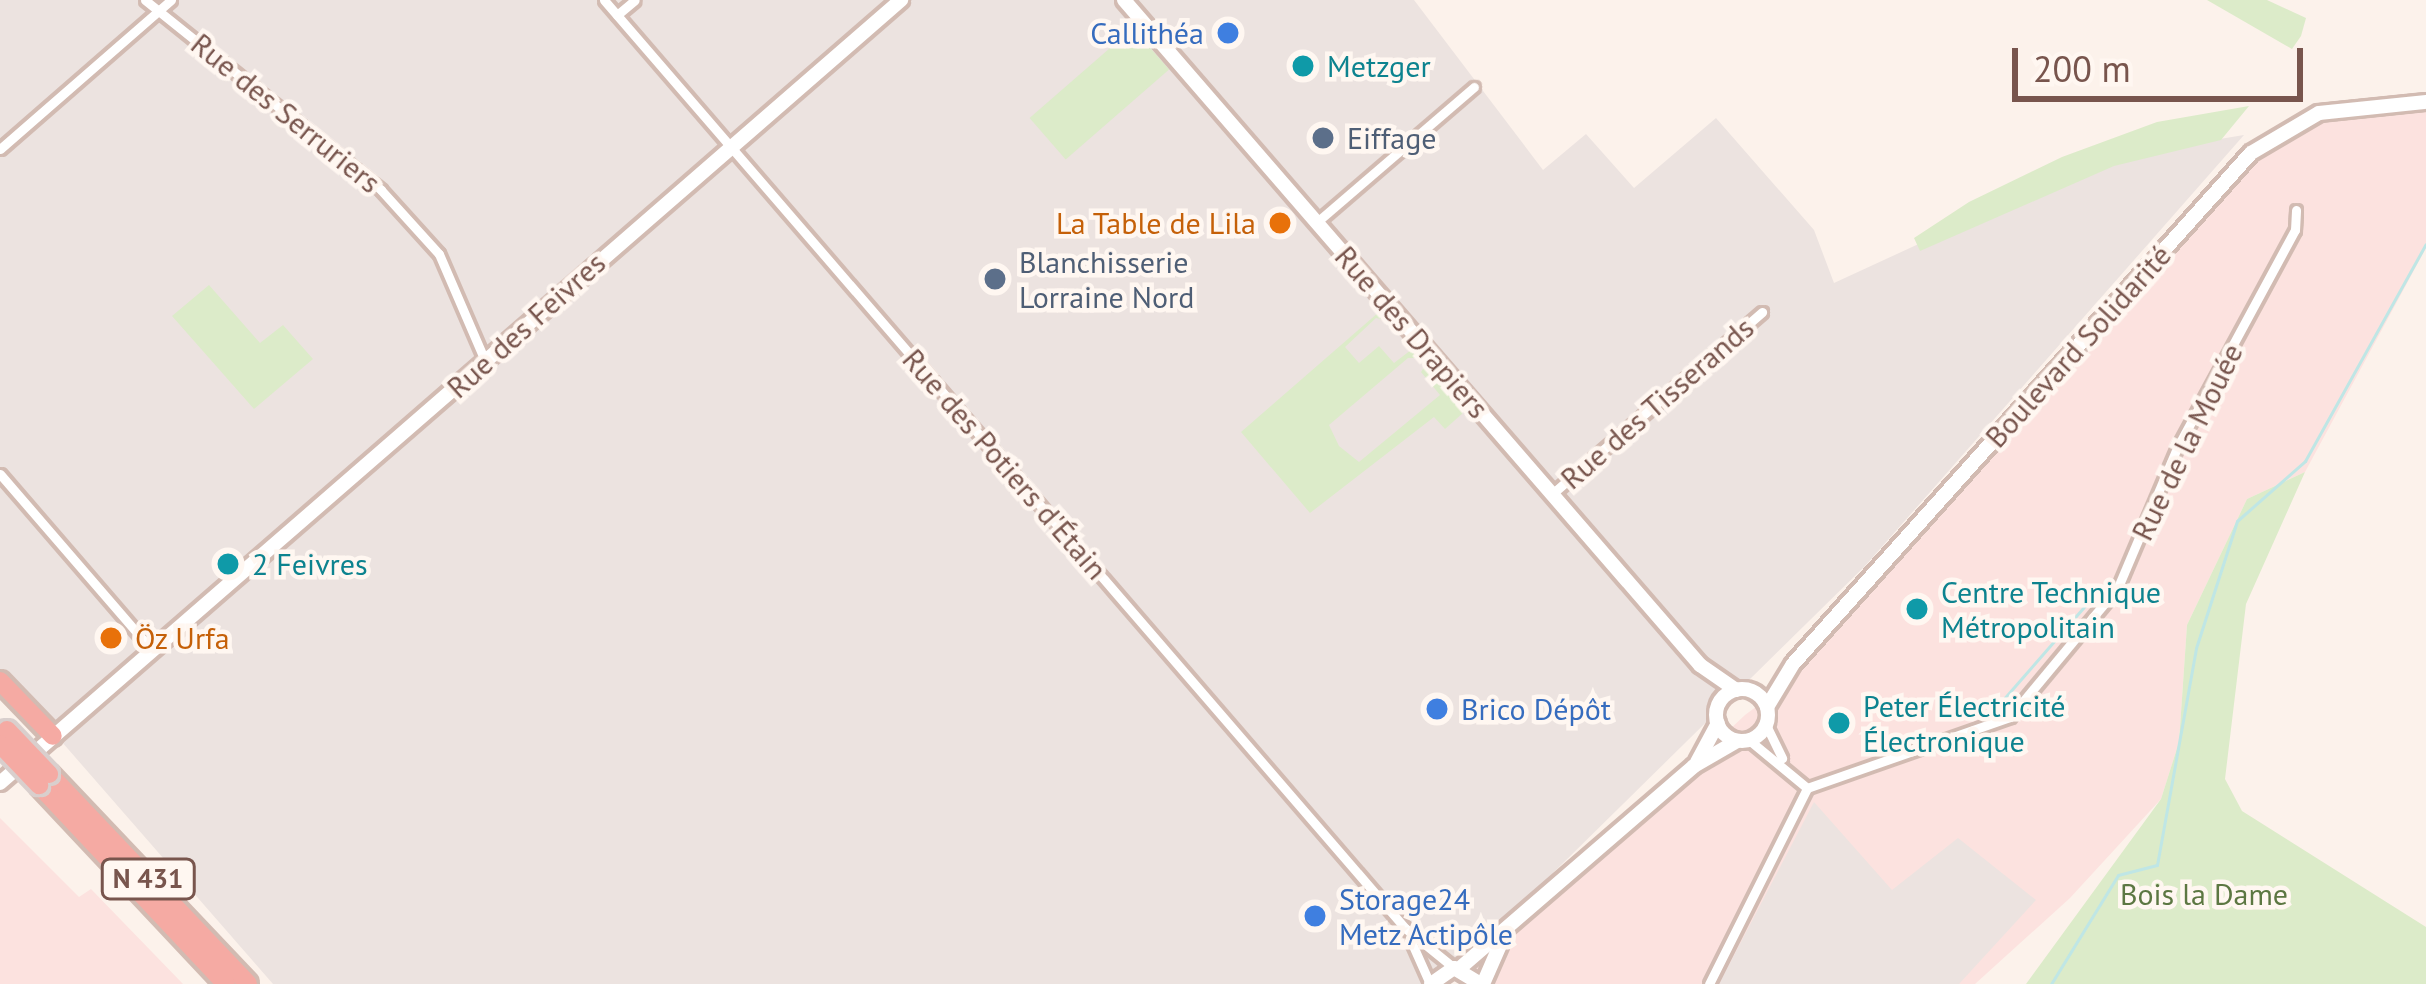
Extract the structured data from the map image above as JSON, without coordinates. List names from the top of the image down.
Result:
{
  "streets": {
    "highway": ["N 431"],
    "street": [
      "Rue des Serruriers",
      "Rue des Feivres",
      "Rue des Drapiers",
      "Boulevard Solidarité",
      "Rue des Tisserands",
      "Rue de la Mouée",
      "Rue des Potiers d'Étain"
    ]
  },
  "crossings": [
    ["Rue des Serruriers", "Rue des Feivres"],
    ["Rue des Feivres", "Rue des Potiers d'Étain"],
    ["Rue des Drapiers", "Boulevard Solidarité"],
    ["Rue des Drapiers", "Rue des Tisserands"]
  ],
  "parks": ["Bois la Dame"],
  "places": [
    "Callithéa",
    "Metzger",
    "Eiffage",
    "La Table de Lila",
    "Blanchisserie Lorraine Nord",
    "2 Feivres",
    "Centre Technique Métropolitain",
    "Öz Urfa",
    "Brico Dépôt",
    "Peter Électricité Électronique",
    "Storage24 Metz Actipôle"
  ],
  "scale_bar": "200 m"
}
